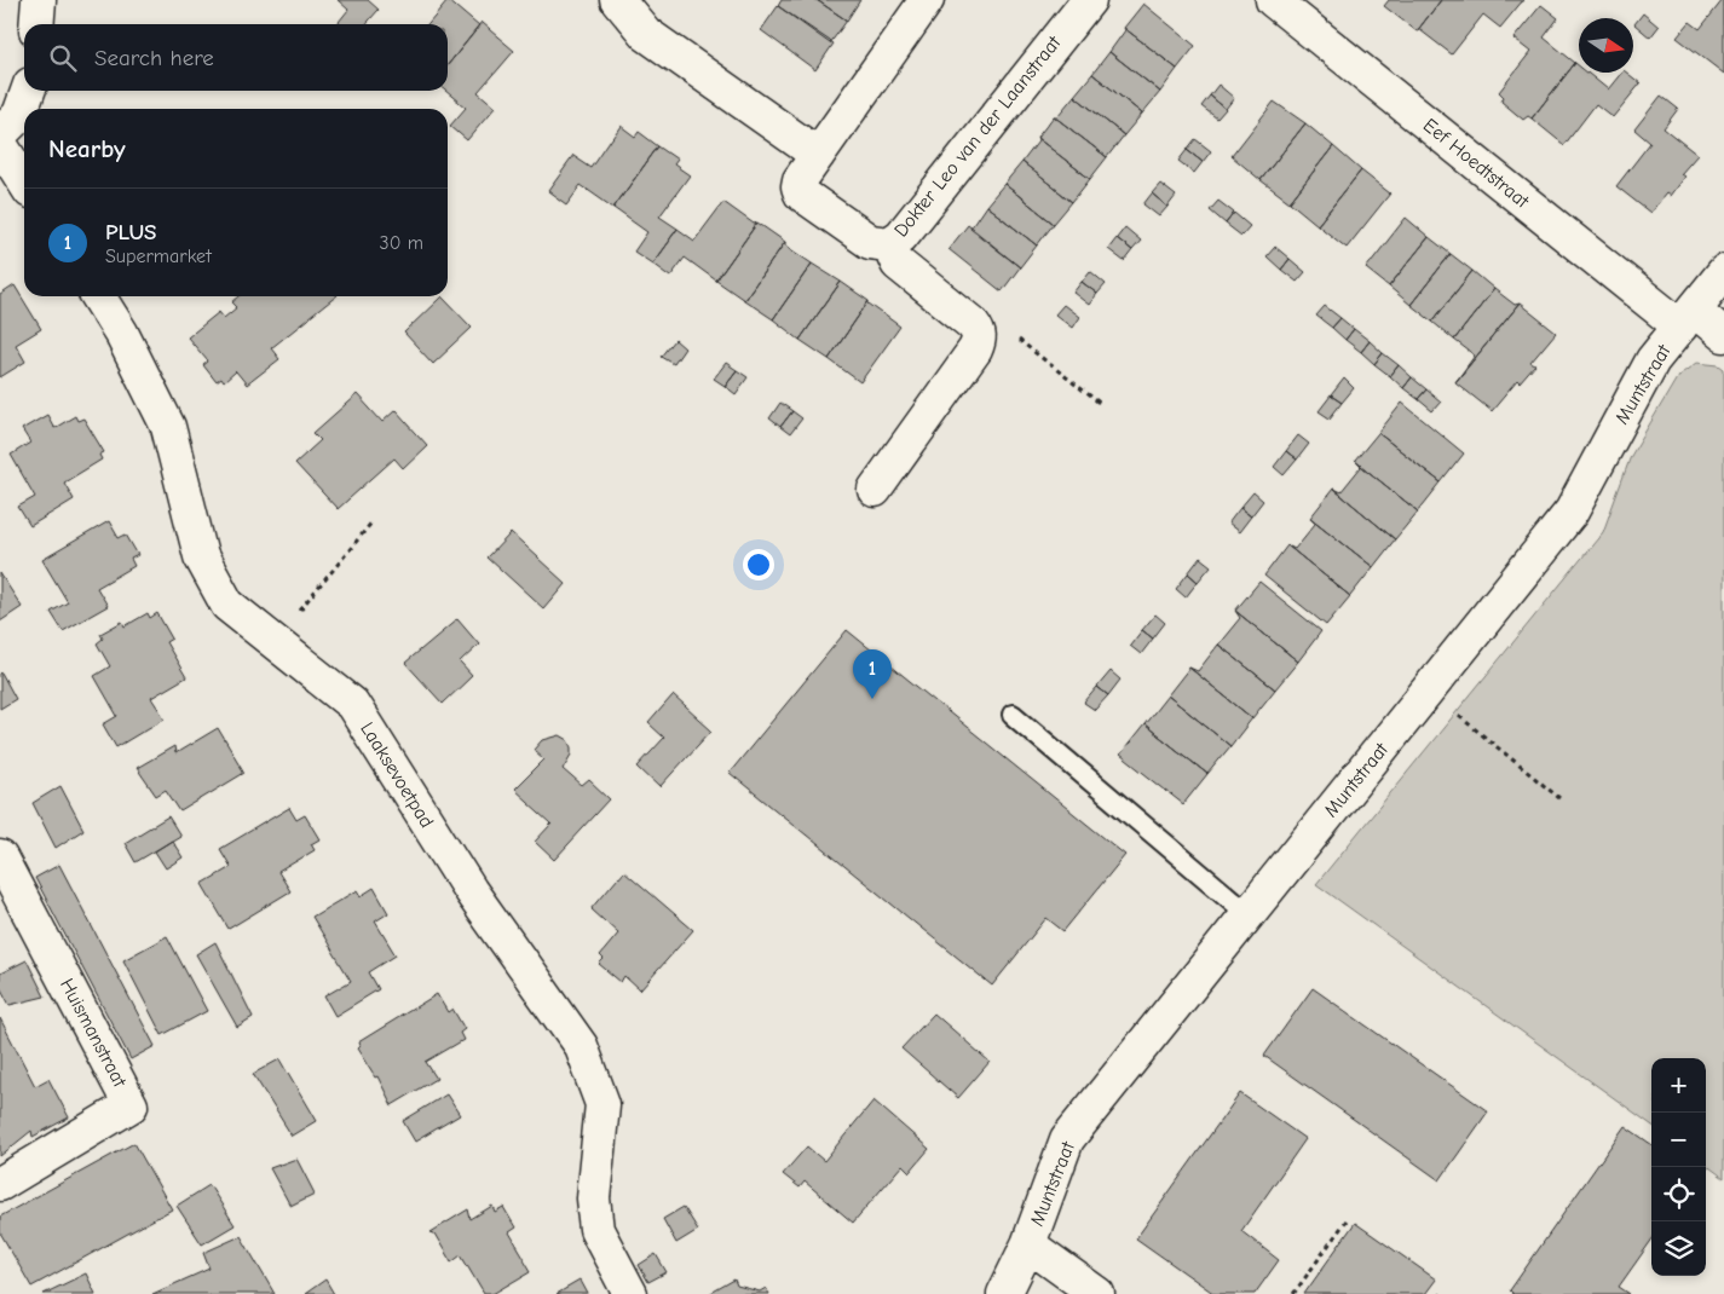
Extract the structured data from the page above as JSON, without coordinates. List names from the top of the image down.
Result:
{
  "streets": {
    "street": [
      "Dokter Leo van der Laanstraat",
      "Eef Hoedtstraat",
      "Muntstraat",
      "Laaksevoetpad",
      "Huismanstraat"
    ]
  },
  "crossings": [
    ["Eef Hoedtstraat", "Muntstraat"]
  ],
  "north": "right",
  "page": {
    "search": "Search here",
    "heading": "Nearby",
    "list": [
      {
        "mark": "1",
        "name": "PLUS",
        "note": "Supermarket",
        "value": "30 m"
      }
    ],
    "pins": "1",
    "map_buttons": ["+", "−"]
  }
}
